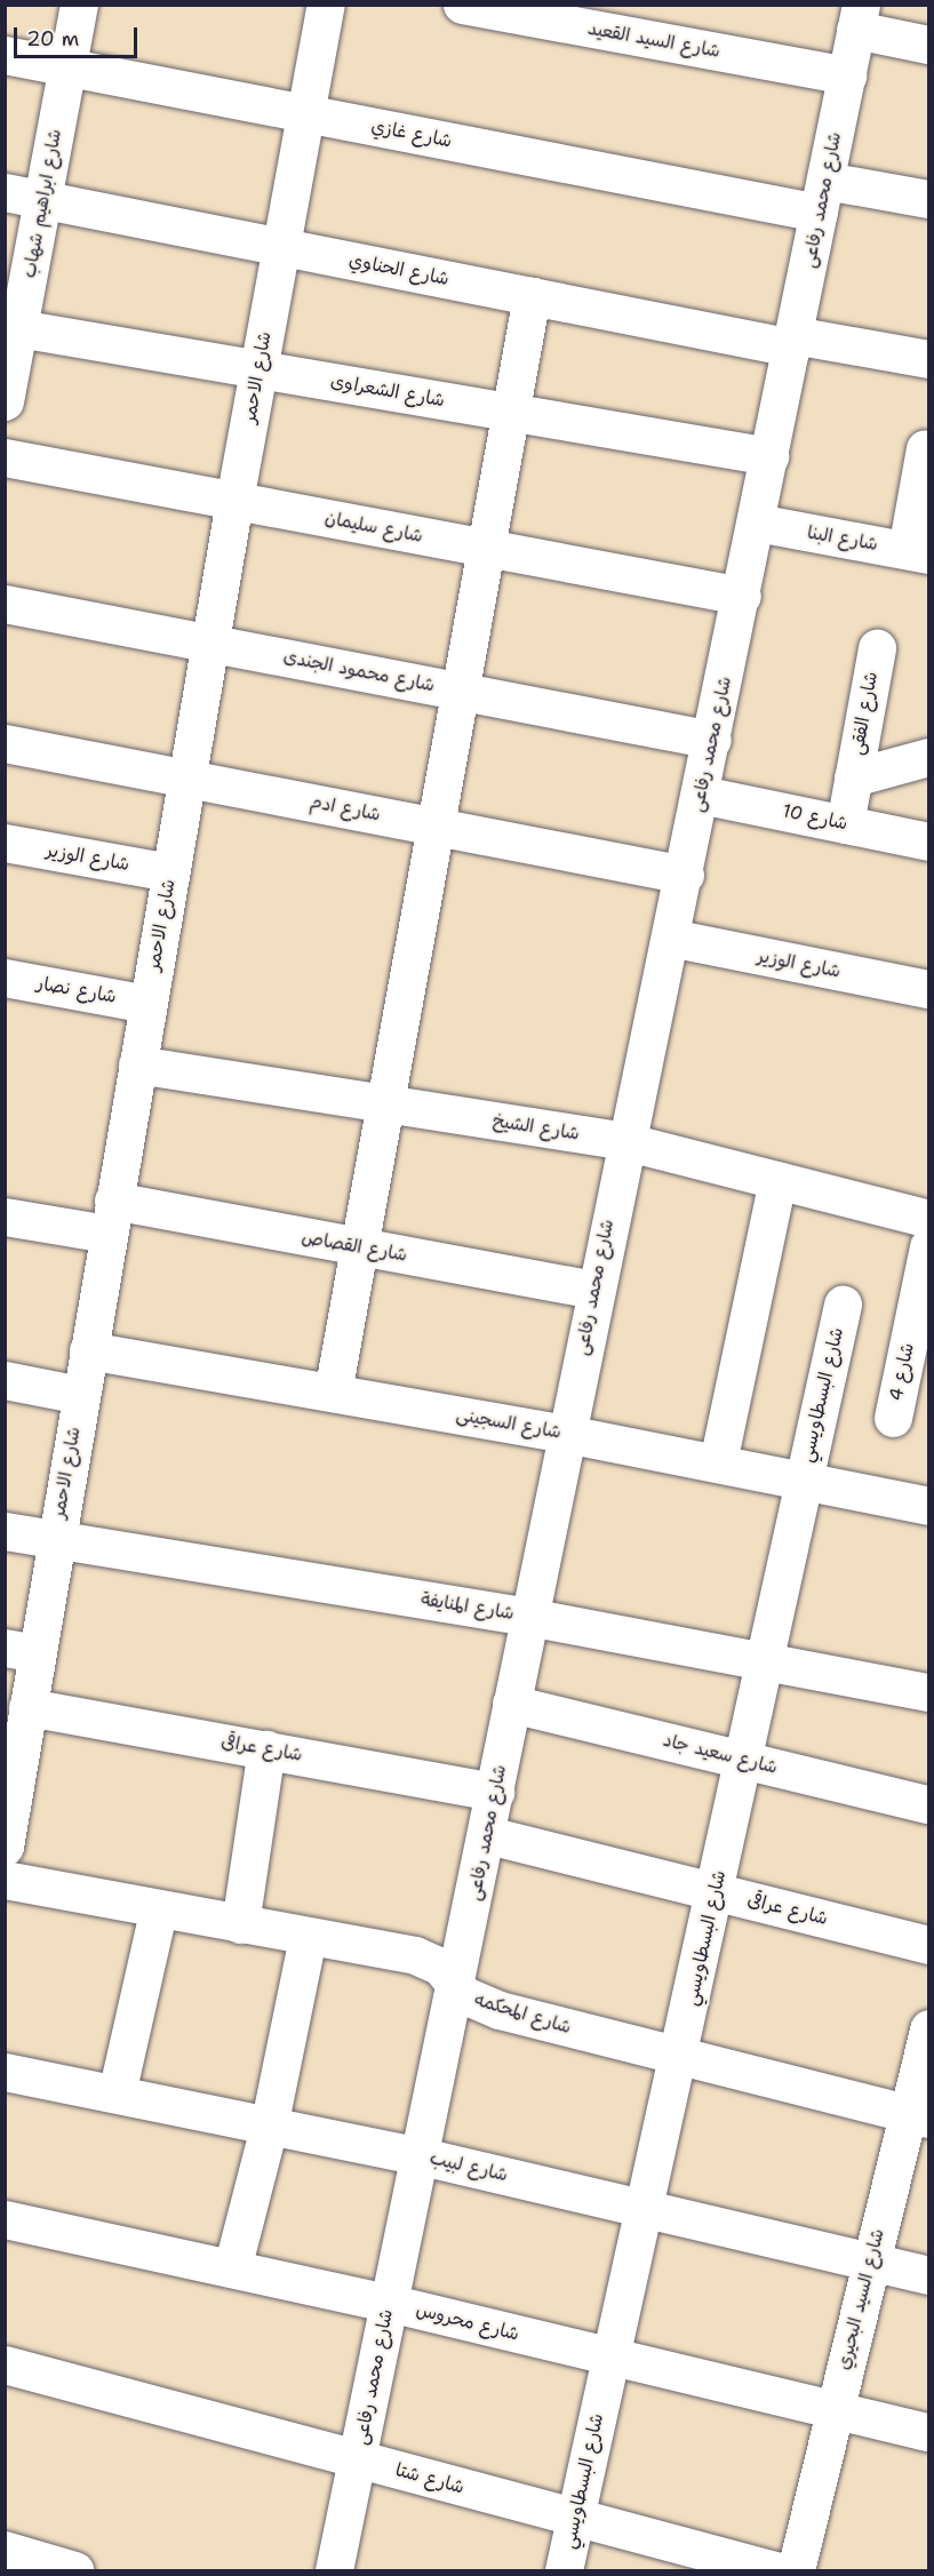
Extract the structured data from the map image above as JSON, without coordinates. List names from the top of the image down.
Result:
{
  "streets": {
    "street": [
      "شارع السيد القعيد",
      "شارع غازي",
      "شارع محمد رفاعى",
      "شارع ابراهيم شهاب",
      "شارع الحناوي",
      "شارع الاحمر",
      "شارع الشعراوى",
      "شارع سليمان",
      "شارع البنا",
      "شارع محمود الجندى",
      "شارع الفقى",
      "شارع ادم",
      "شارع 10",
      "شارع الوزير",
      "شارع نصار",
      "شارع الشيخ",
      "شارع القصاص",
      "شارع 4",
      "شارع البسطاويسي",
      "شارع السجينى",
      "شارع المنايفة",
      "شارع عراقى",
      "شارع سعيد جاد",
      "شارع المحكمه",
      "شارع لبيب",
      "شارع السيد البحيري",
      "شارع محروس",
      "شارع شتا"
    ]
  },
  "crossings": [
    ["شارع السيد القعيد", "شارع محمد رفاعى"],
    ["شارع غازي", "شارع محمد رفاعى"],
    ["شارع غازي", "شارع ابراهيم شهاب"],
    ["شارع غازي", "شارع الاحمر"],
    ["شارع محمد رفاعى", "شارع الحناوي"],
    ["شارع محمد رفاعى", "شارع الشعراوى"],
    ["شارع محمد رفاعى", "شارع سليمان"],
    ["شارع محمد رفاعى", "شارع البنا"],
    ["شارع محمد رفاعى", "شارع محمود الجندى"],
    ["شارع محمد رفاعى", "شارع ادم"],
    ["شارع محمد رفاعى", "شارع 10"],
    ["شارع محمد رفاعى", "شارع الوزير"],
    ["شارع محمد رفاعى", "شارع الشيخ"],
    ["شارع محمد رفاعى", "شارع القصاص"],
    ["شارع محمد رفاعى", "شارع السجينى"],
    ["شارع محمد رفاعى", "شارع المنايفة"],
    ["شارع محمد رفاعى", "شارع عراقى"],
    ["شارع محمد رفاعى", "شارع سعيد جاد"],
    ["شارع محمد رفاعى", "شارع المحكمه"],
    ["شارع محمد رفاعى", "شارع لبيب"],
    ["شارع محمد رفاعى", "شارع محروس"],
    ["شارع محمد رفاعى", "شارع شتا"],
    ["شارع ابراهيم شهاب", "شارع الحناوي"],
    ["شارع ابراهيم شهاب", "شارع الشعراوى"],
    ["شارع الحناوي", "شارع الاحمر"],
    ["شارع الاحمر", "شارع الشعراوى"],
    ["شارع الاحمر", "شارع سليمان"],
    ["شارع الاحمر", "شارع محمود الجندى"],
    ["شارع الاحمر", "شارع ادم"],
    ["شارع الاحمر", "شارع الوزير"],
    ["شارع الاحمر", "شارع نصار"],
    ["شارع الاحمر", "شارع الشيخ"],
    ["شارع الاحمر", "شارع القصاص"],
    ["شارع الاحمر", "شارع السجينى"],
    ["شارع الاحمر", "شارع المنايفة"],
    ["شارع الاحمر", "شارع عراقى"],
    ["شارع الفقى", "شارع 10"],
    ["شارع البسطاويسي", "شارع السجينى"],
    ["شارع البسطاويسي", "شارع المنايفة"],
    ["شارع البسطاويسي", "شارع عراقى"],
    ["شارع البسطاويسي", "شارع سعيد جاد"],
    ["شارع البسطاويسي", "شارع المحكمه"],
    ["شارع البسطاويسي", "شارع لبيب"],
    ["شارع البسطاويسي", "شارع محروس"],
    ["شارع البسطاويسي", "شارع شتا"],
    ["شارع المحكمه", "شارع السيد البحيري"],
    ["شارع لبيب", "شارع السيد البحيري"],
    ["شارع السيد البحيري", "شارع محروس"]
  ],
  "scale_bar": "20 m"
}
